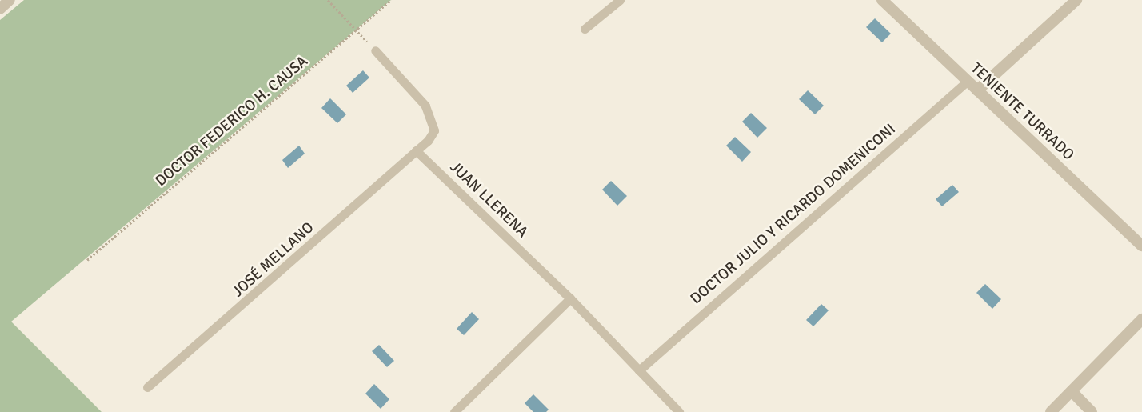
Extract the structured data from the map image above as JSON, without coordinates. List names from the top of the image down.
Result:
{
  "streets": {
    "street": ["TENIENTE TURRADO"],
    "lane": ["JUAN LLERENA", "DOCTOR JULIO Y RICARDO DOMENICONI", "JOSÉ MELLANO"],
    "path": ["DOCTOR FEDERICO H. CAUSA"]
  },
  "crossings": [
    ["TENIENTE TURRADO", "DOCTOR JULIO Y RICARDO DOMENICONI"],
    ["JUAN LLERENA", "DOCTOR JULIO Y RICARDO DOMENICONI"],
    ["JUAN LLERENA", "JOSÉ MELLANO"]
  ]
}
